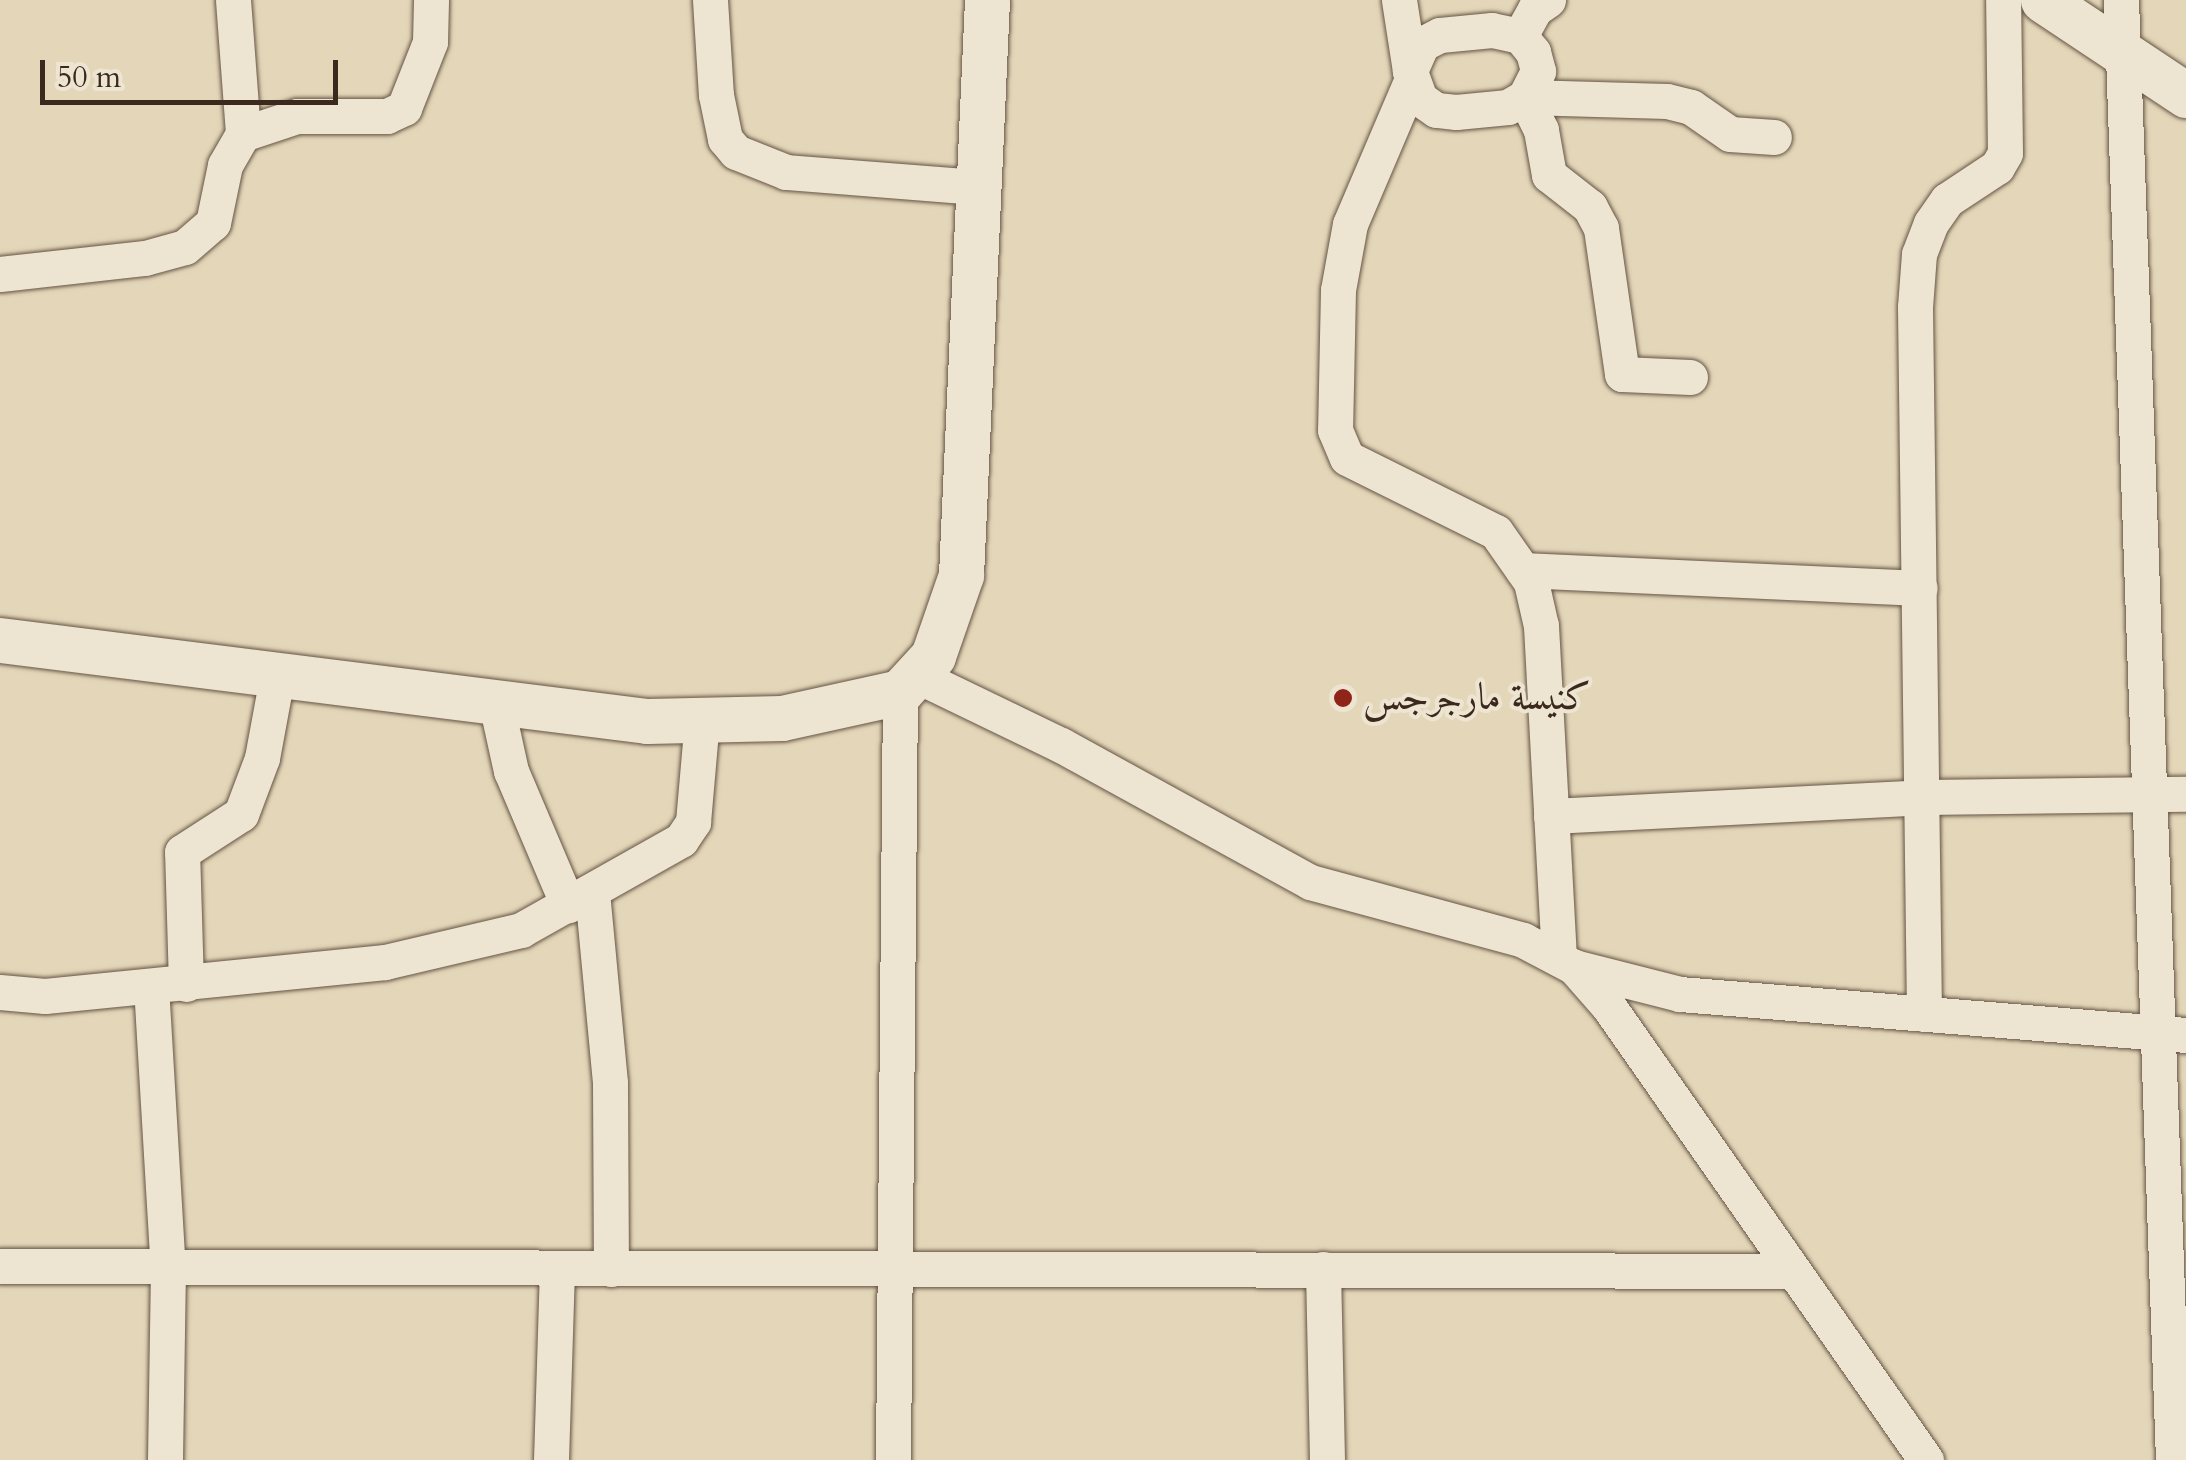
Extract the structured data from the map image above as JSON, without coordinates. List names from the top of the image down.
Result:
{
  "places": ["كنيسة مارجرجس"],
  "scale_bar": "50 m"
}
